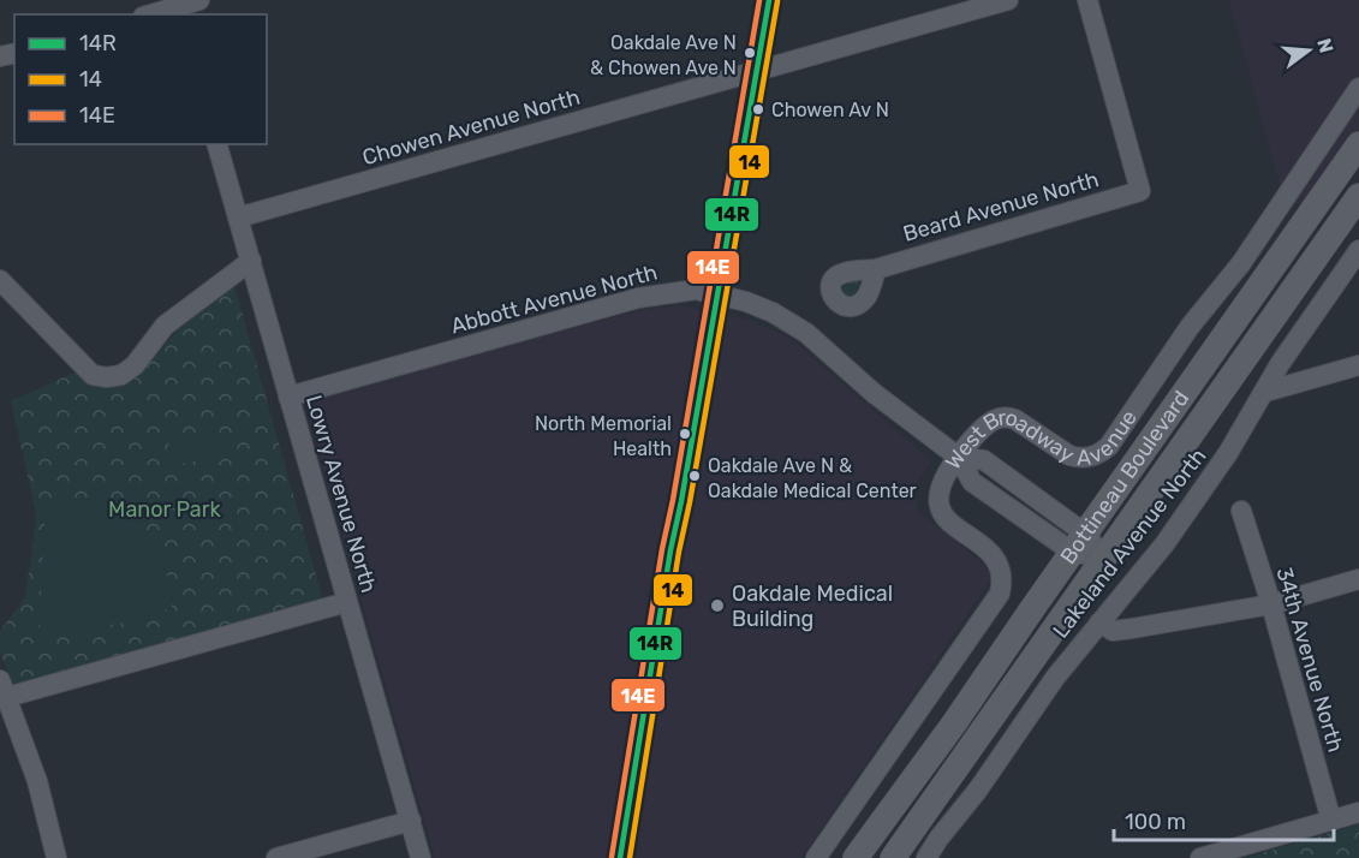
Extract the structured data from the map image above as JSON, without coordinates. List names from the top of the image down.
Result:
{
  "streets": {
    "main road": ["Bottineau Boulevard"],
    "street": [
      "Chowen Avenue North",
      "Beard Avenue North",
      "Abbott Avenue North",
      "West Broadway Avenue",
      "Lowry Avenue North",
      "Lakeland Avenue North",
      "34th Avenue North"
    ]
  },
  "crossings": [
    ["Chowen Avenue North", "Lowry Avenue North"],
    ["Abbott Avenue North", "West Broadway Avenue"],
    ["Abbott Avenue North", "Bottineau Boulevard"],
    ["Abbott Avenue North", "Lowry Avenue North"]
  ],
  "parks": ["Manor Park"],
  "places": [
    "Oakdale Ave N & Chowen Ave N",
    "Chowen Av N",
    "North Memorial Health",
    "Oakdale Ave N & Oakdale Medical Center",
    "Oakdale Medical Building"
  ],
  "lines": ["transit line 14R", "transit line 14E", "transit line 14"],
  "legend": ["14R", "14", "14E"],
  "scale_bar": "100 m",
  "north": "right"
}
